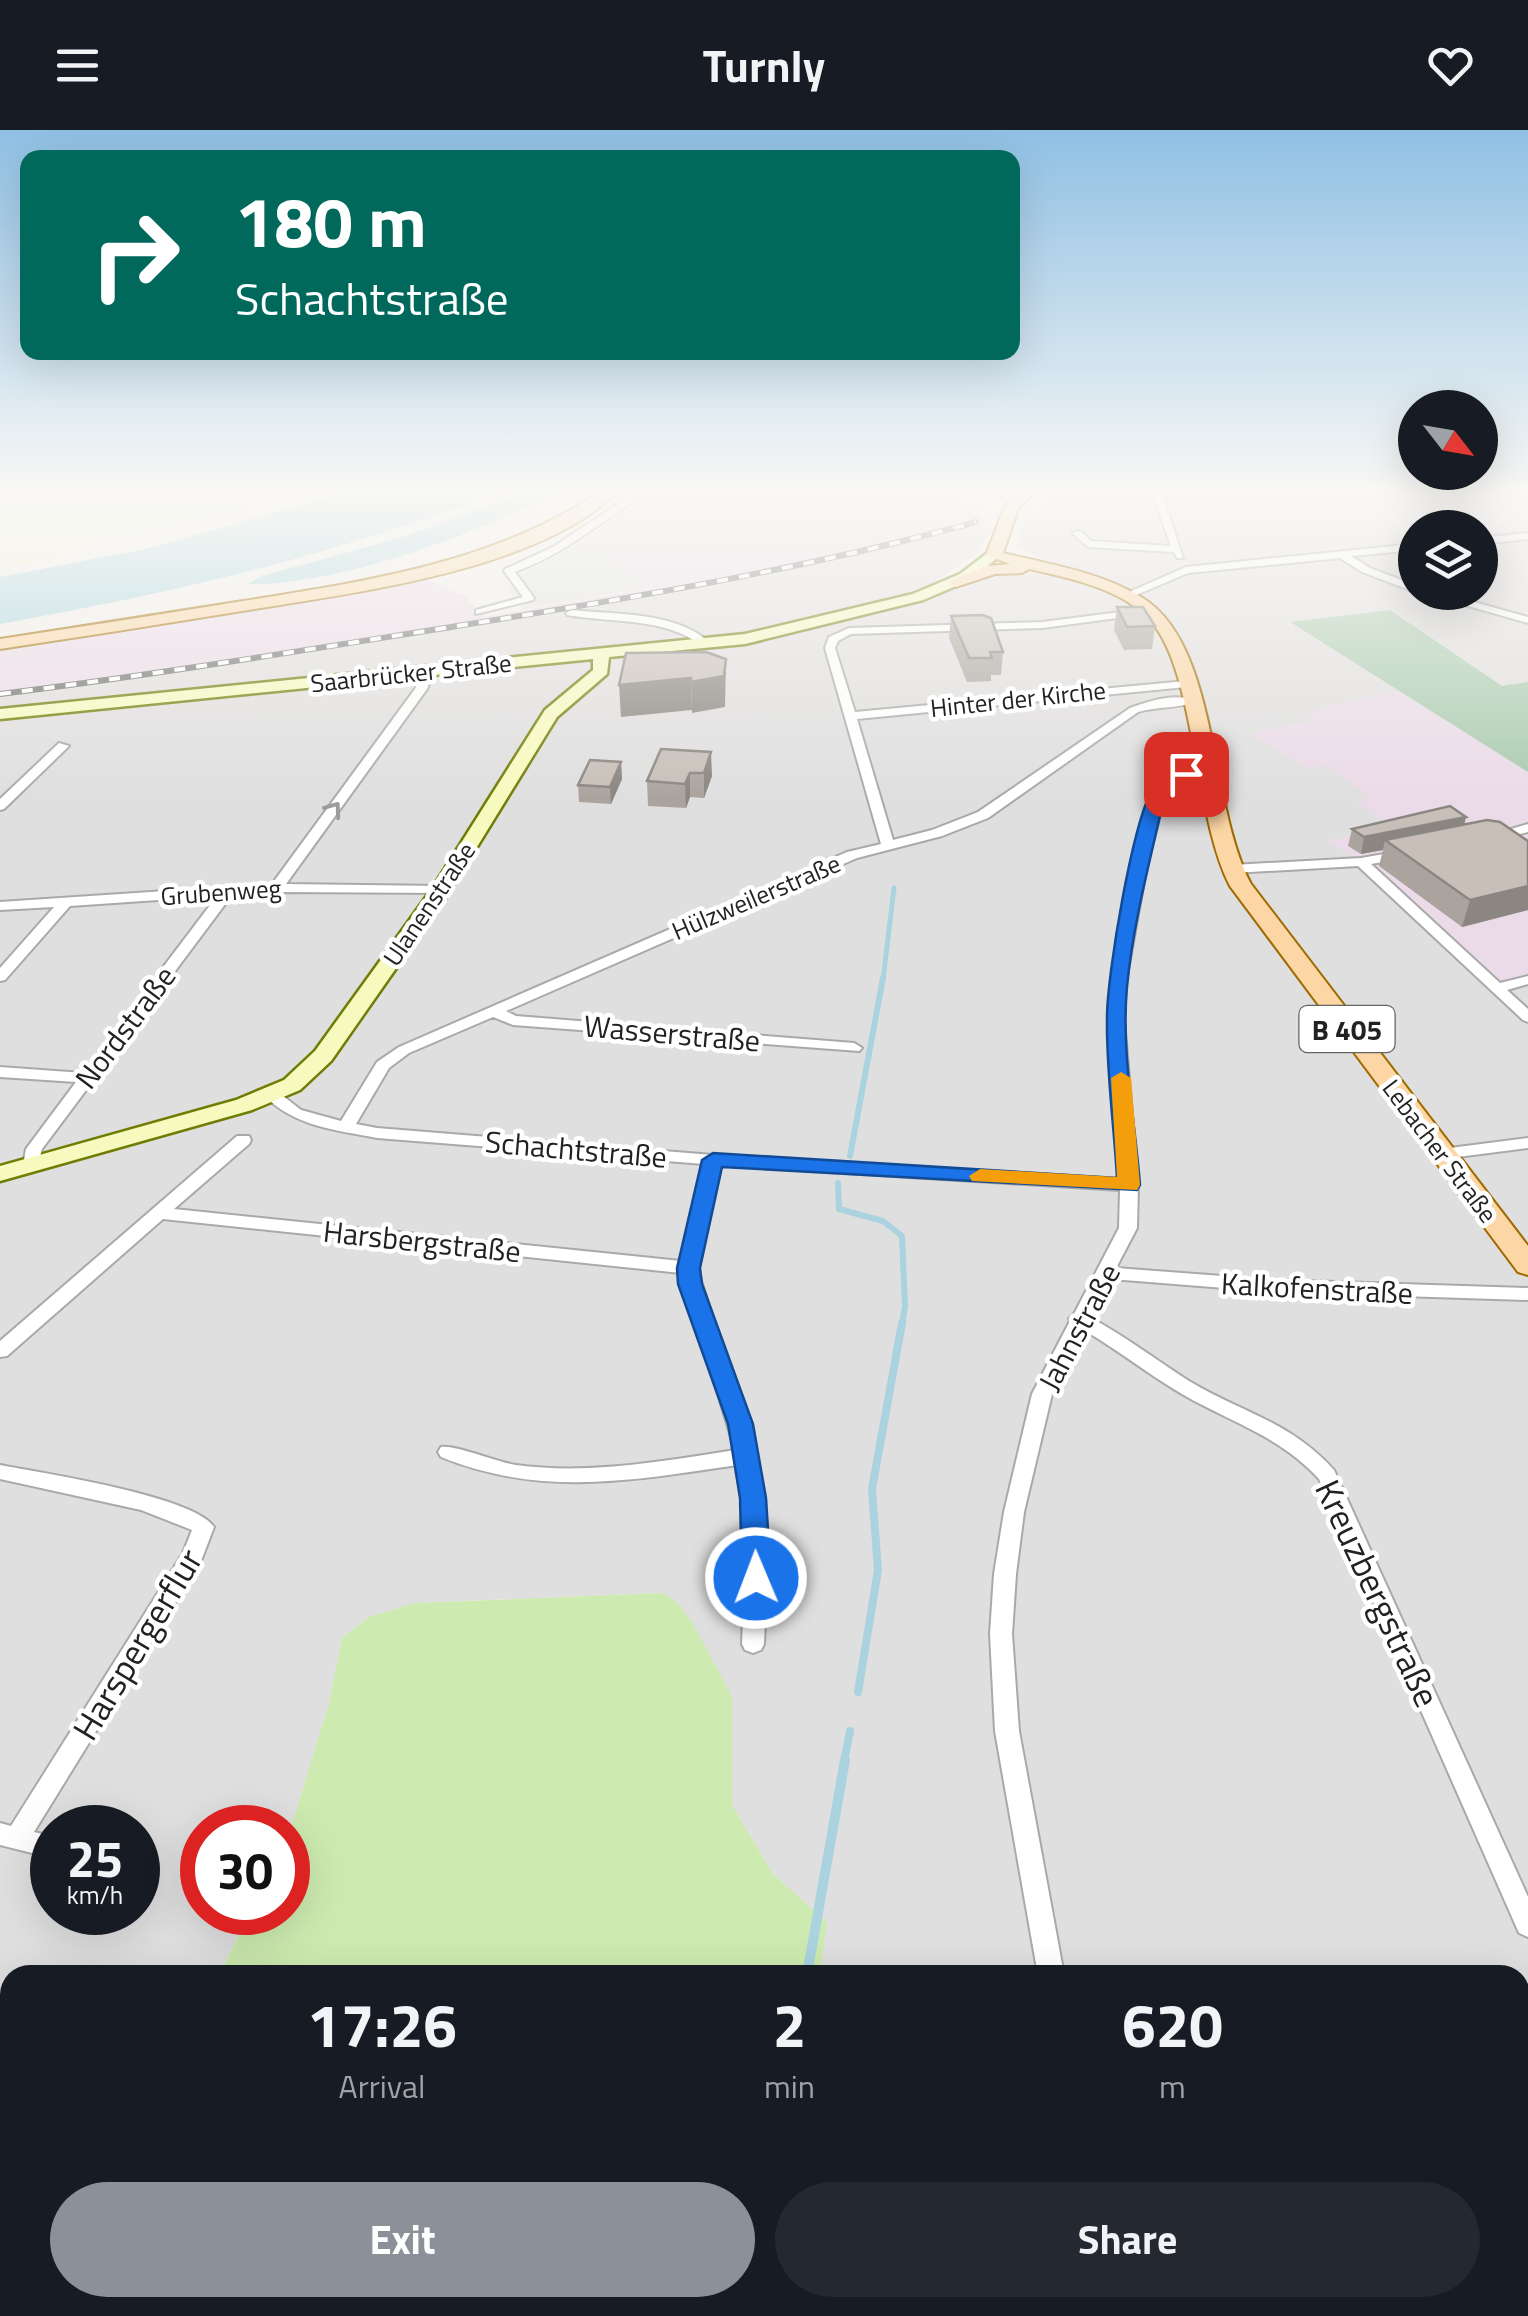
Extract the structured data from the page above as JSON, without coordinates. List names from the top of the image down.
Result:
{
  "streets": {
    "main road": ["B 405", "Lebacher Straße"],
    "street": [
      "Saarbrücker Straße",
      "Hinter der Kirche",
      "Grubenweg",
      "Hülzweilerstraße",
      "Ulanenstraße",
      "Nordstraße",
      "Wasserstraße",
      "Schachtstraße",
      "Harsbergstraße",
      "Kalkofenstraße",
      "Jahnstraße",
      "Kreuzbergstraße",
      "Harspergerflur"
    ]
  },
  "crossings": [
    ["Saarbrücker Straße", "Ulanenstraße"],
    ["Hinter der Kirche", "Hülzweilerstraße"],
    ["Hinter der Kirche", "Lebacher Straße"],
    ["Grubenweg", "Ulanenstraße"],
    ["Grubenweg", "Nordstraße"],
    ["Hülzweilerstraße", "Wasserstraße"],
    ["Hülzweilerstraße", "Schachtstraße"],
    ["Hülzweilerstraße", "Lebacher Straße"],
    ["Ulanenstraße", "Schachtstraße"],
    ["B 405", "Lebacher Straße"],
    ["Schachtstraße", "Jahnstraße"],
    ["Lebacher Straße", "Jahnstraße"],
    ["Kalkofenstraße", "Jahnstraße"],
    ["Jahnstraße", "Kreuzbergstraße"]
  ],
  "north": "bottom right",
  "page": {
    "header": "Turnly",
    "turn": ["180 m", "Schachtstraße"],
    "speed": "25 km/h",
    "limit": "30",
    "eta": [
      "17:26",
      "Arrival",
      "2",
      "min",
      "620",
      "m"
    ],
    "buttons": ["Exit", "Share"]
  }
}
